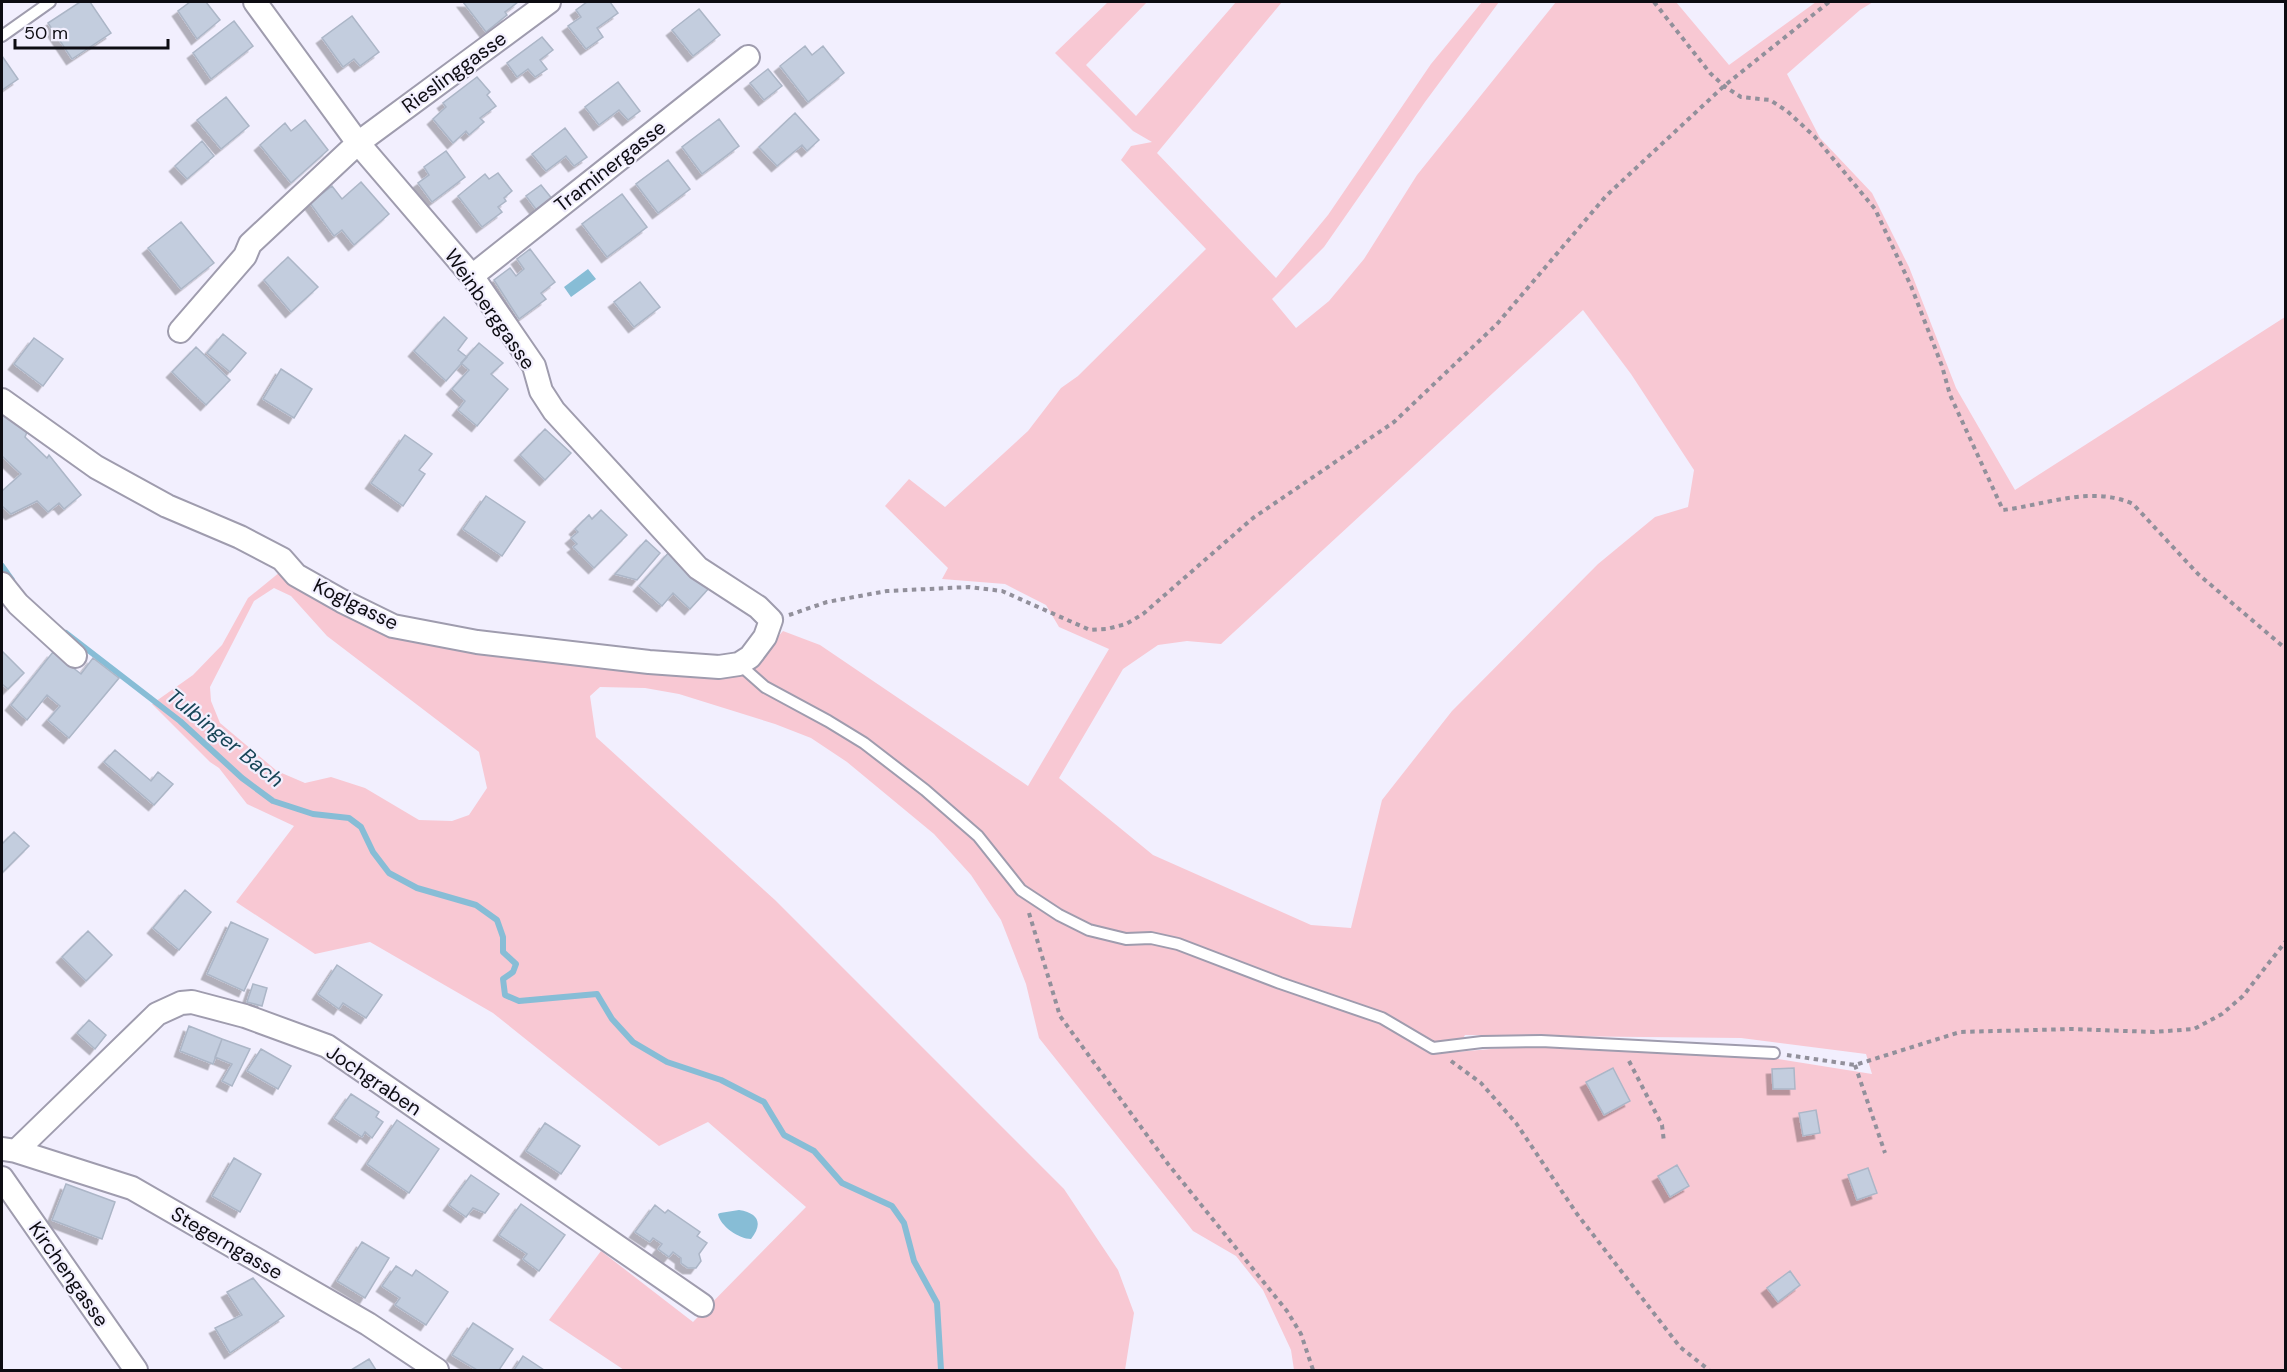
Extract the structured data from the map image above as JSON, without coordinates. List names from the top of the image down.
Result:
{
  "streets": {
    "street": [
      "Rieslinggasse",
      "Traminergasse",
      "Weinberggasse",
      "Koglgasse",
      "Jochgraben",
      "Stegerngasse",
      "Kirchengasse"
    ]
  },
  "crossings": [
    ["Rieslinggasse", "Weinberggasse"],
    ["Traminergasse", "Weinberggasse"],
    ["Jochgraben", "Stegerngasse"]
  ],
  "water": ["Tulbinger Bach"],
  "scale_bar": "50 m"
}
